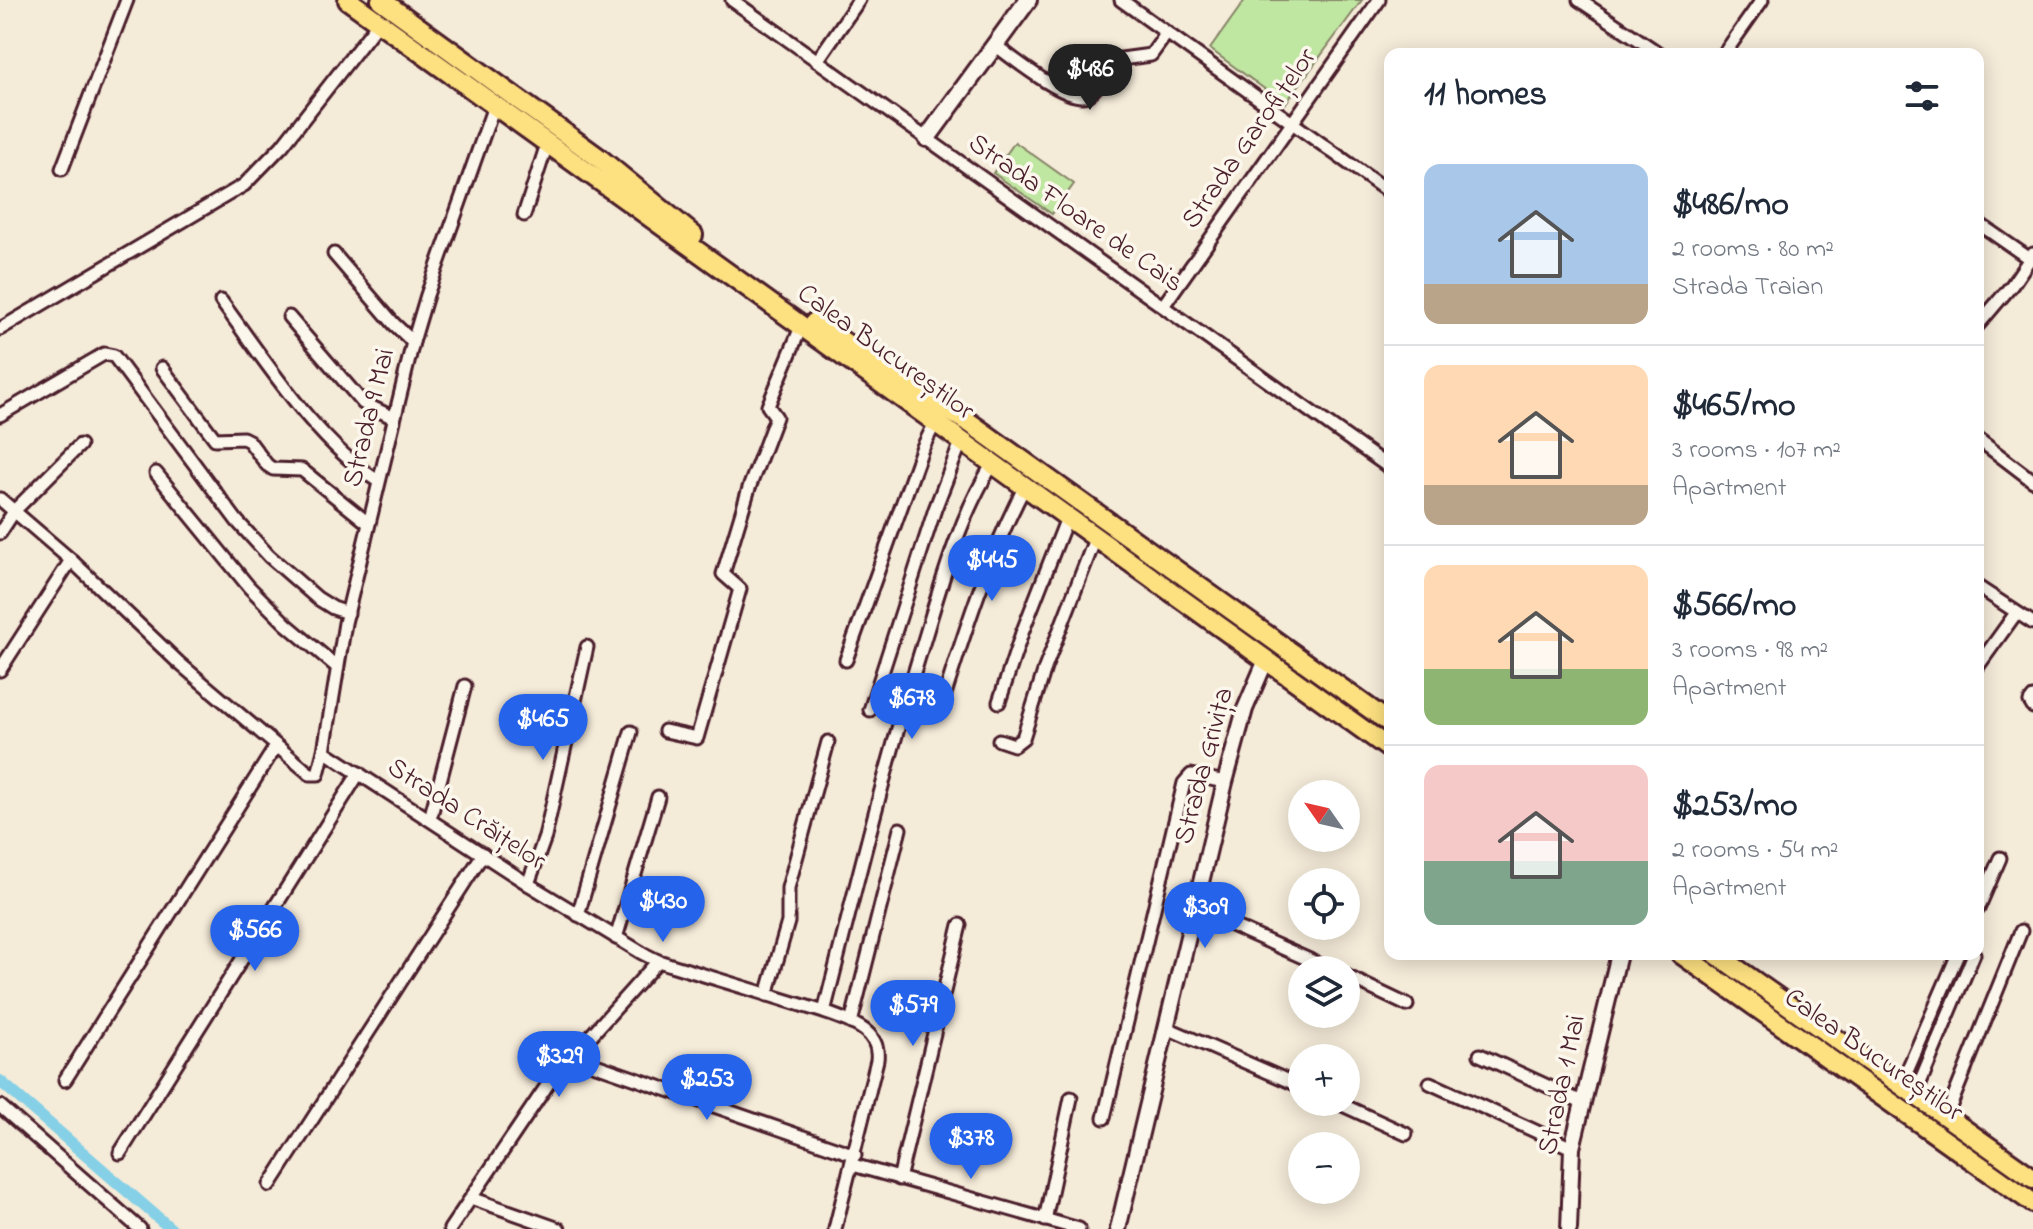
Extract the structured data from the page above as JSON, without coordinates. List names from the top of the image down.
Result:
{
  "streets": {
    "highway": ["Calea Bucureștilor"],
    "street": [
      "Strada Garofițelor",
      "Strada Floare de Cais",
      "Strada 9 Mai",
      "Strada Grivița",
      "Strada Crăițelor",
      "Strada 1 Mai"
    ]
  },
  "crossings": [
    ["Strada Garofițelor", "Strada Floare de Cais"],
    ["Calea Bucureștilor", "Strada 9 Mai"],
    ["Calea Bucureștilor", "Strada Grivița"],
    ["Strada 9 Mai", "Strada Crăițelor"]
  ],
  "north": "top left",
  "page": {
    "price": [
      "$486",
      "$445",
      "$678",
      "$465",
      "$430",
      "$309",
      "$566",
      "$579",
      "$329",
      "$253",
      "$378"
    ],
    "heading": "11 homes",
    "list": [
      {
        "name": "$486/mo",
        "note": "2 rooms · 80 m² · Strada Traian"
      },
      {
        "name": "$465/mo",
        "note": "3 rooms · 107 m² · Apartment"
      },
      {
        "name": "$566/mo",
        "note": "3 rooms · 98 m² · Apartment"
      },
      {
        "name": "$253/mo",
        "note": "2 rooms · 54 m² · Apartment"
      }
    ],
    "map_buttons": ["+", "−"]
  }
}
